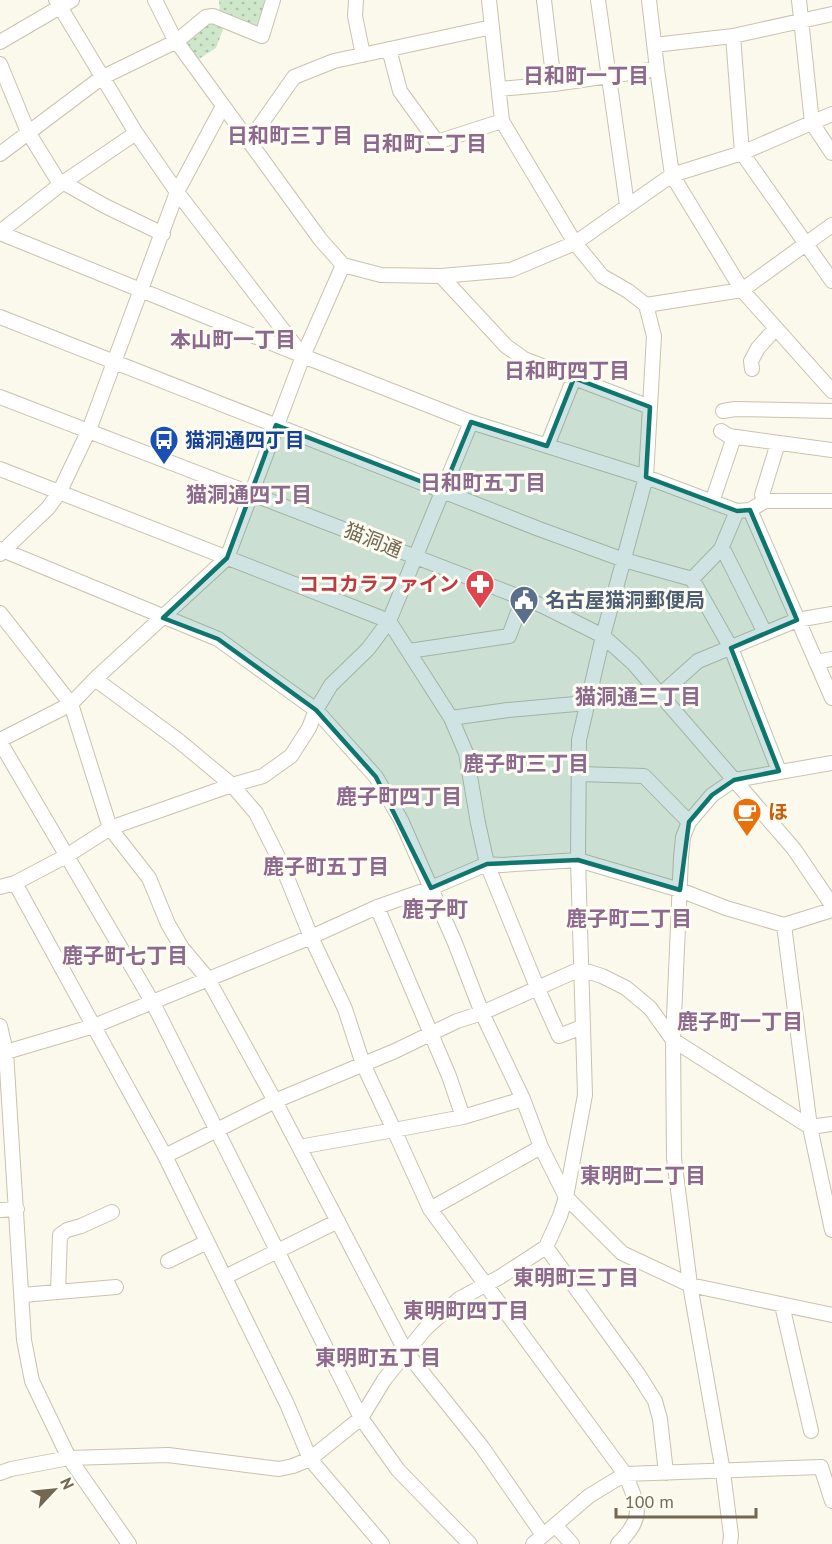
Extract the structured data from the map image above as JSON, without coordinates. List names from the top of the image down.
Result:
{
  "streets": {
    "street": ["猫洞通"]
  },
  "districts": [
    "日和町一丁目",
    "日和町三丁目",
    "日和町二丁目",
    "本山町一丁目",
    "日和町四丁目",
    "日和町五丁目",
    "猫洞通四丁目",
    "猫洞通三丁目",
    "鹿子町三丁目",
    "鹿子町四丁目",
    "鹿子町五丁目",
    "鹿子町",
    "鹿子町二丁目",
    "鹿子町七丁目",
    "鹿子町一丁目",
    "東明町二丁目",
    "東明町三丁目",
    "東明町四丁目",
    "東明町五丁目"
  ],
  "places": {
    "bus stop": ["猫洞通四丁目"],
    "pharmacy": ["ココカラファイン"],
    "public building": ["名古屋猫洞郵便局"],
    "cafe": ["ほ"]
  },
  "scale_bar": "100 m",
  "north": "top right"
}
